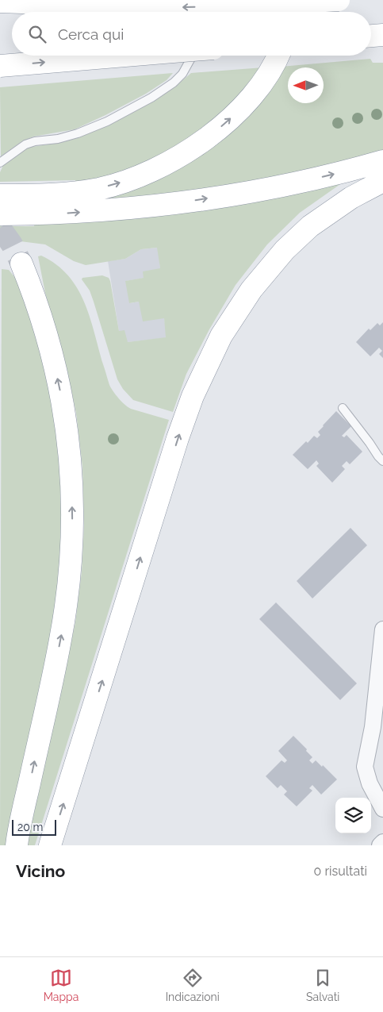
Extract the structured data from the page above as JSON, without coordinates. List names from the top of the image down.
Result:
{
  "scale_bar": "20 m",
  "north": "left",
  "page": {
    "search": "Cerca qui",
    "scale": "20 m",
    "heading": ["Vicino", "0 risultati"],
    "nav": ["Mappa", "Indicazioni", "Salvati"]
  }
}
